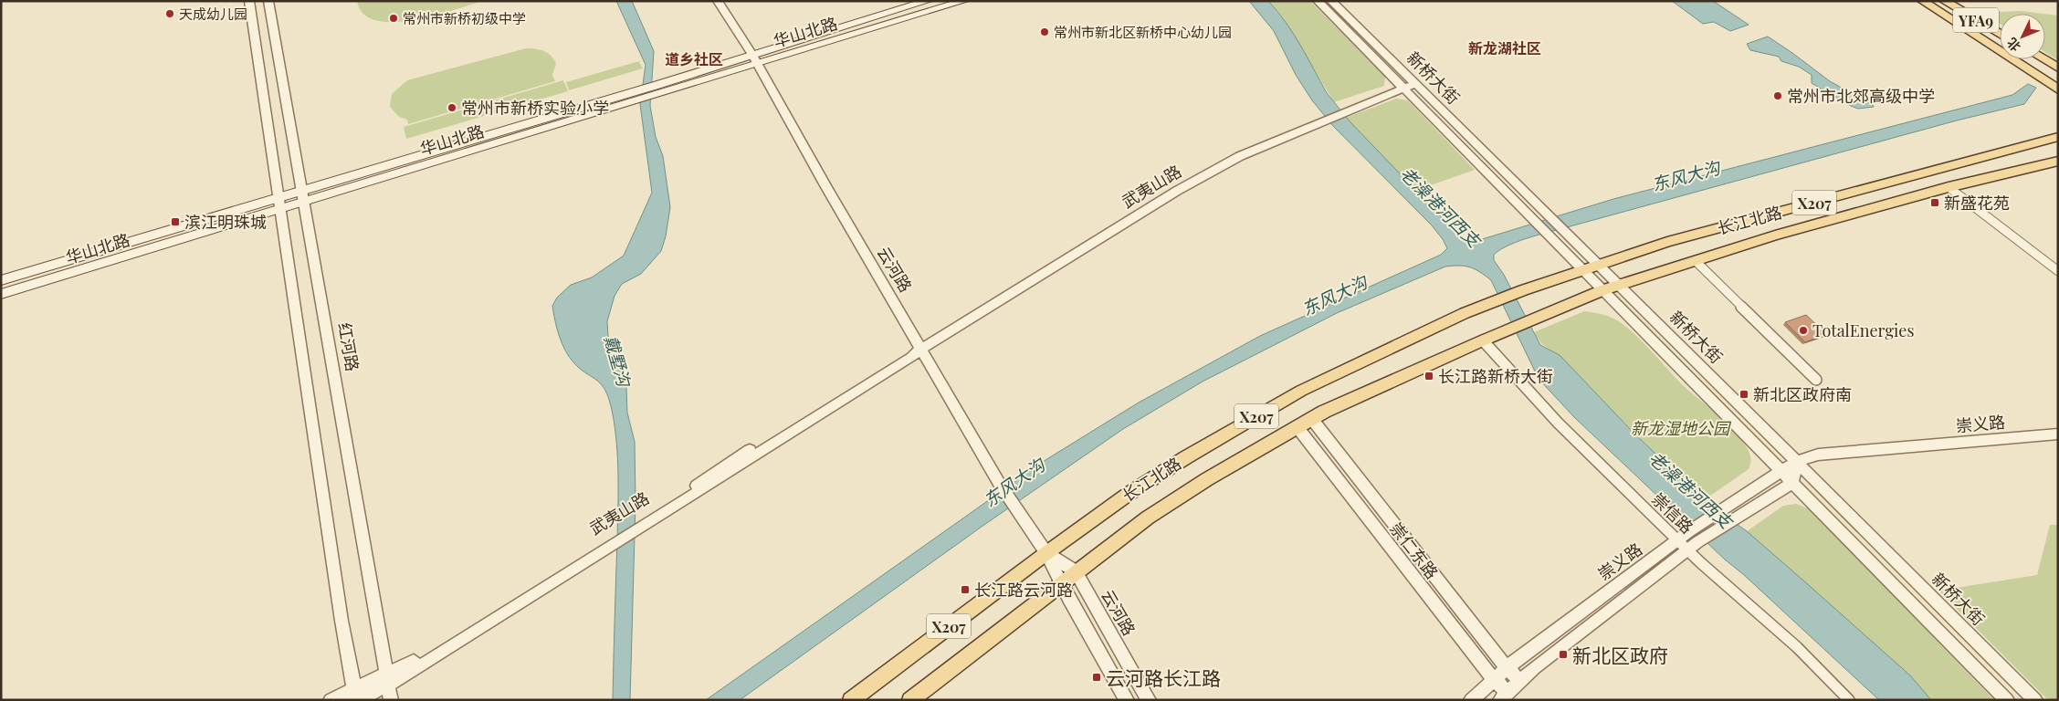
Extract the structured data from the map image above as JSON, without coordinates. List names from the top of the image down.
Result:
{
  "streets": {
    "main road": [
      "YFA9",
      "华山北路",
      "X207",
      "长江北路"
    ],
    "street": [
      "新桥大街",
      "武夷山路",
      "云河路",
      "红河路",
      "崇义路",
      "崇信路",
      "崇仁东路"
    ]
  },
  "crossings": [
    ["华山北路", "云河路"],
    ["华山北路", "红河路"],
    ["新桥大街", "武夷山路"],
    ["新桥大街", "长江北路"],
    ["新桥大街", "崇义路"],
    ["武夷山路", "云河路"],
    ["武夷山路", "红河路"],
    ["长江北路", "云河路"],
    ["长江北路", "崇信路"],
    ["长江北路", "崇仁东路"],
    ["崇义路", "崇信路"],
    ["崇义路", "崇仁东路"]
  ],
  "districts": ["新龙湖社区", "道乡社区"],
  "water": ["东风大沟", "老澡港河西支", "戴墅沟"],
  "parks": ["新龙湿地公园"],
  "places": {
    "other": [
      "天成幼儿园",
      "常州市新桥初级中学",
      "常州市新北区新桥中心幼儿园",
      "常州市北郊高级中学",
      "常州市新桥实验小学",
      "TotalEnergies"
    ],
    "transit": [
      "新盛花苑",
      "滨江明珠城",
      "长江路新桥大街",
      "新北区政府南",
      "长江路云河路",
      "新北区政府",
      "云河路长江路"
    ]
  },
  "north": "bottom left"
}
